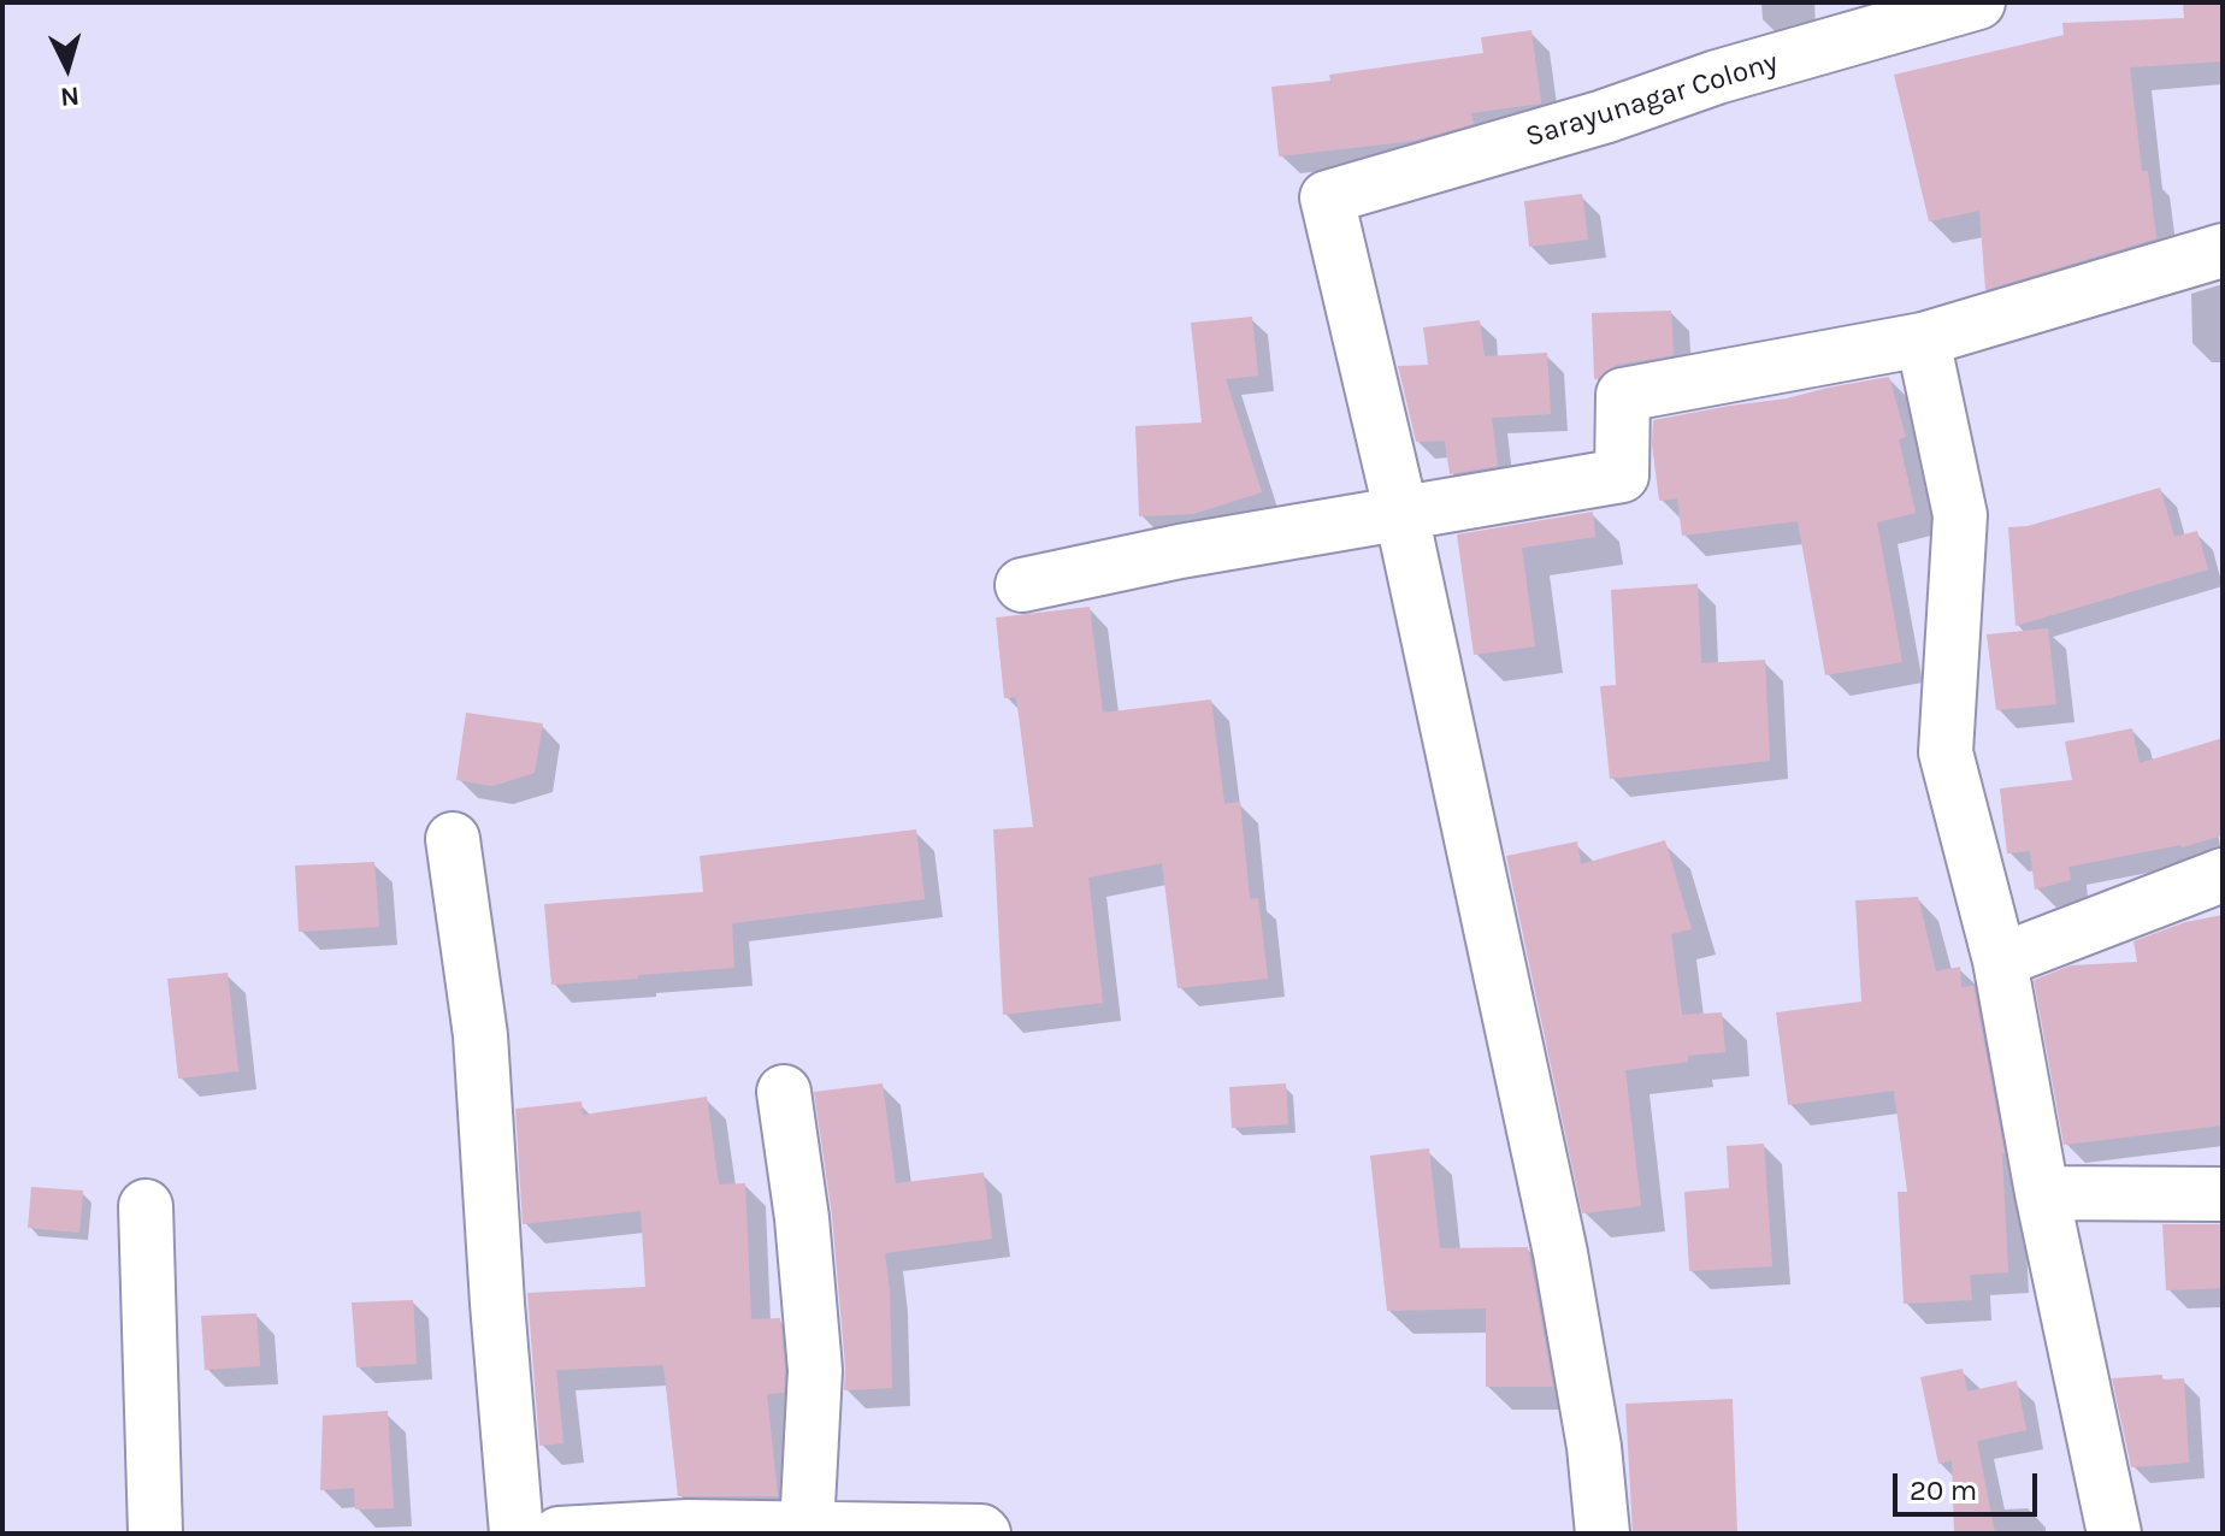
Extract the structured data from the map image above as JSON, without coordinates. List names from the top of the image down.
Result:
{
  "streets": {
    "street": ["Sarayunagar Colony"]
  },
  "scale_bar": "20 m",
  "north": "bottom"
}
